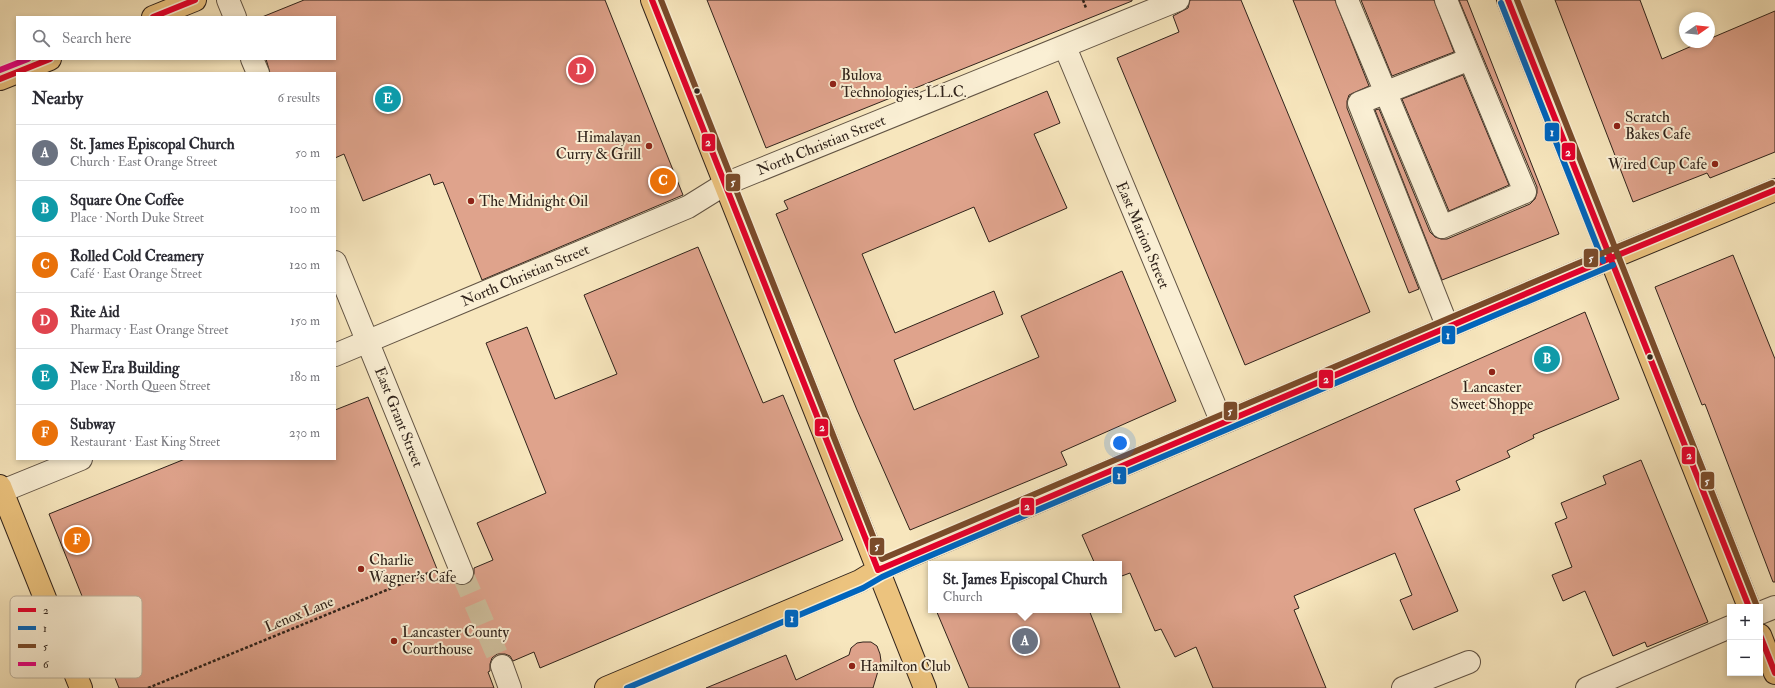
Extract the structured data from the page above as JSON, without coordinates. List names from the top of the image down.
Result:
{
  "streets": {
    "street": ["North Christian Street", "East Marion Street", "East Grant Street"],
    "path": ["Lenox Lane"]
  },
  "crossings": [
    ["North Christian Street", "East Marion Street"],
    ["North Christian Street", "East Grant Street"],
    ["East Grant Street", "Lenox Lane"]
  ],
  "places": [
    "Bulova Technologies, L.L.C.",
    "Scratch Bakes Cafe",
    "Himalayan Curry & Grill",
    "Wired Cup Cafe",
    "The Midnight Oil",
    "Lancaster Sweet Shoppe",
    "Charlie Wagner's Cafe",
    "Lancaster County Courthouse",
    "Hamilton Club"
  ],
  "lines": [
    "transit line 2",
    "transit line 5",
    "transit line 1",
    "transit line 6"
  ],
  "legend": [
    "2",
    "1",
    "5",
    "6"
  ],
  "north": "right",
  "page": {
    "search": "Search here",
    "pins": [
      "D",
      "E",
      "C",
      "B",
      "F",
      "A"
    ],
    "heading": ["Nearby", "6 results"],
    "list": [
      {
        "mark": "A",
        "name": "St. James Episcopal Church",
        "note": "Church · East Orange Street",
        "value": "50 m"
      },
      {
        "mark": "B",
        "name": "Square One Coffee",
        "note": "Place · North Duke Street",
        "value": "100 m"
      },
      {
        "mark": "C",
        "name": "Rolled Cold Creamery",
        "note": "Café · East Orange Street",
        "value": "120 m"
      },
      {
        "mark": "D",
        "name": "Rite Aid",
        "note": "Pharmacy · East Orange Street",
        "value": "150 m"
      },
      {
        "mark": "E",
        "name": "New Era Building",
        "note": "Place · North Queen Street",
        "value": "180 m"
      },
      {
        "mark": "F",
        "name": "Subway",
        "note": "Restaurant · East King Street",
        "value": "230 m"
      }
    ],
    "popup": ["St. James Episcopal Church", "Church"],
    "map_buttons": ["+", "−"]
  }
}
